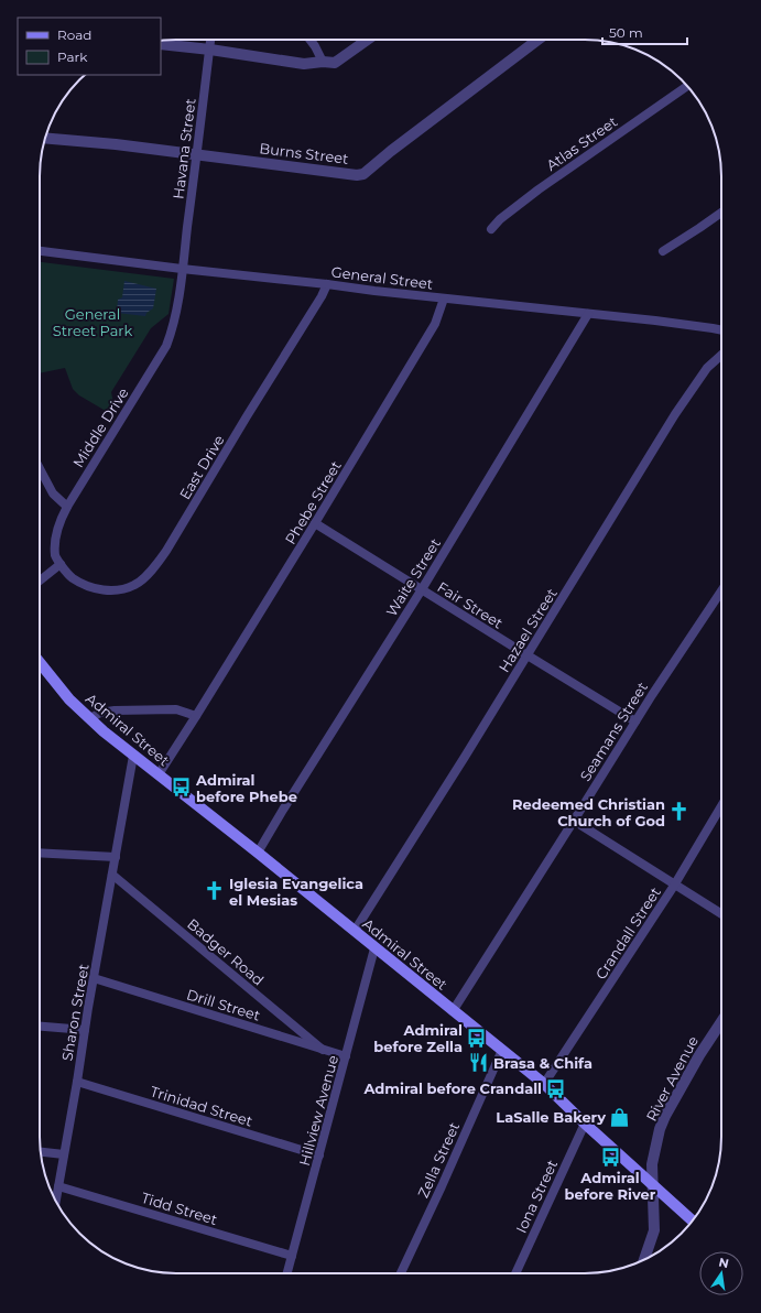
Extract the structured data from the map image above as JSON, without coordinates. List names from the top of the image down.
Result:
{
  "streets": {
    "main road": ["Admiral Street"],
    "street": [
      "Atlas Street",
      "Havana Street",
      "Burns Street",
      "General Street",
      "Middle Drive",
      "East Drive",
      "Phebe Street",
      "Waite Street",
      "Fair Street",
      "Hazael Street",
      "Seamans Street",
      "Crandall Street",
      "Badger Road",
      "Drill Street",
      "Sharon Street",
      "River Avenue",
      "Trinidad Street",
      "Hillview Avenue",
      "Zella Street",
      "Iona Street",
      "Tidd Street"
    ]
  },
  "crossings": [
    ["Havana Street", "Burns Street"],
    ["Havana Street", "General Street"],
    ["Havana Street", "Middle Drive"],
    ["General Street", "Middle Drive"],
    ["General Street", "East Drive"],
    ["General Street", "Phebe Street"],
    ["General Street", "Waite Street"],
    ["Middle Drive", "East Drive"],
    ["Phebe Street", "Fair Street"],
    ["Phebe Street", "Admiral Street"],
    ["Waite Street", "Fair Street"],
    ["Waite Street", "Admiral Street"],
    ["Fair Street", "Hazael Street"],
    ["Fair Street", "Seamans Street"],
    ["Hazael Street", "Admiral Street"],
    ["Admiral Street", "Seamans Street"],
    ["Admiral Street", "Crandall Street"],
    ["Admiral Street", "River Avenue"],
    ["Admiral Street", "Hillview Avenue"],
    ["Admiral Street", "Zella Street"],
    ["Admiral Street", "Iona Street"],
    ["Badger Road", "Drill Street"],
    ["Badger Road", "Sharon Street"],
    ["Drill Street", "Sharon Street"],
    ["Drill Street", "Hillview Avenue"],
    ["Sharon Street", "Trinidad Street"],
    ["Sharon Street", "Tidd Street"],
    ["Trinidad Street", "Hillview Avenue"],
    ["Hillview Avenue", "Tidd Street"]
  ],
  "parks": ["General Street Park"],
  "places": {
    "bus stop": [
      "Admiral before Phebe",
      "Admiral before Zella",
      "Admiral before Crandall",
      "Admiral before River"
    ],
    "church": ["Redeemed Christian Church of God", "Iglesia Evangelica el Mesias"],
    "restaurant": ["Brasa & Chifa"],
    "shop": ["LaSalle Bakery"]
  },
  "legend": ["Road", "Park"],
  "scale_bar": "50 m",
  "north": "top"
}
